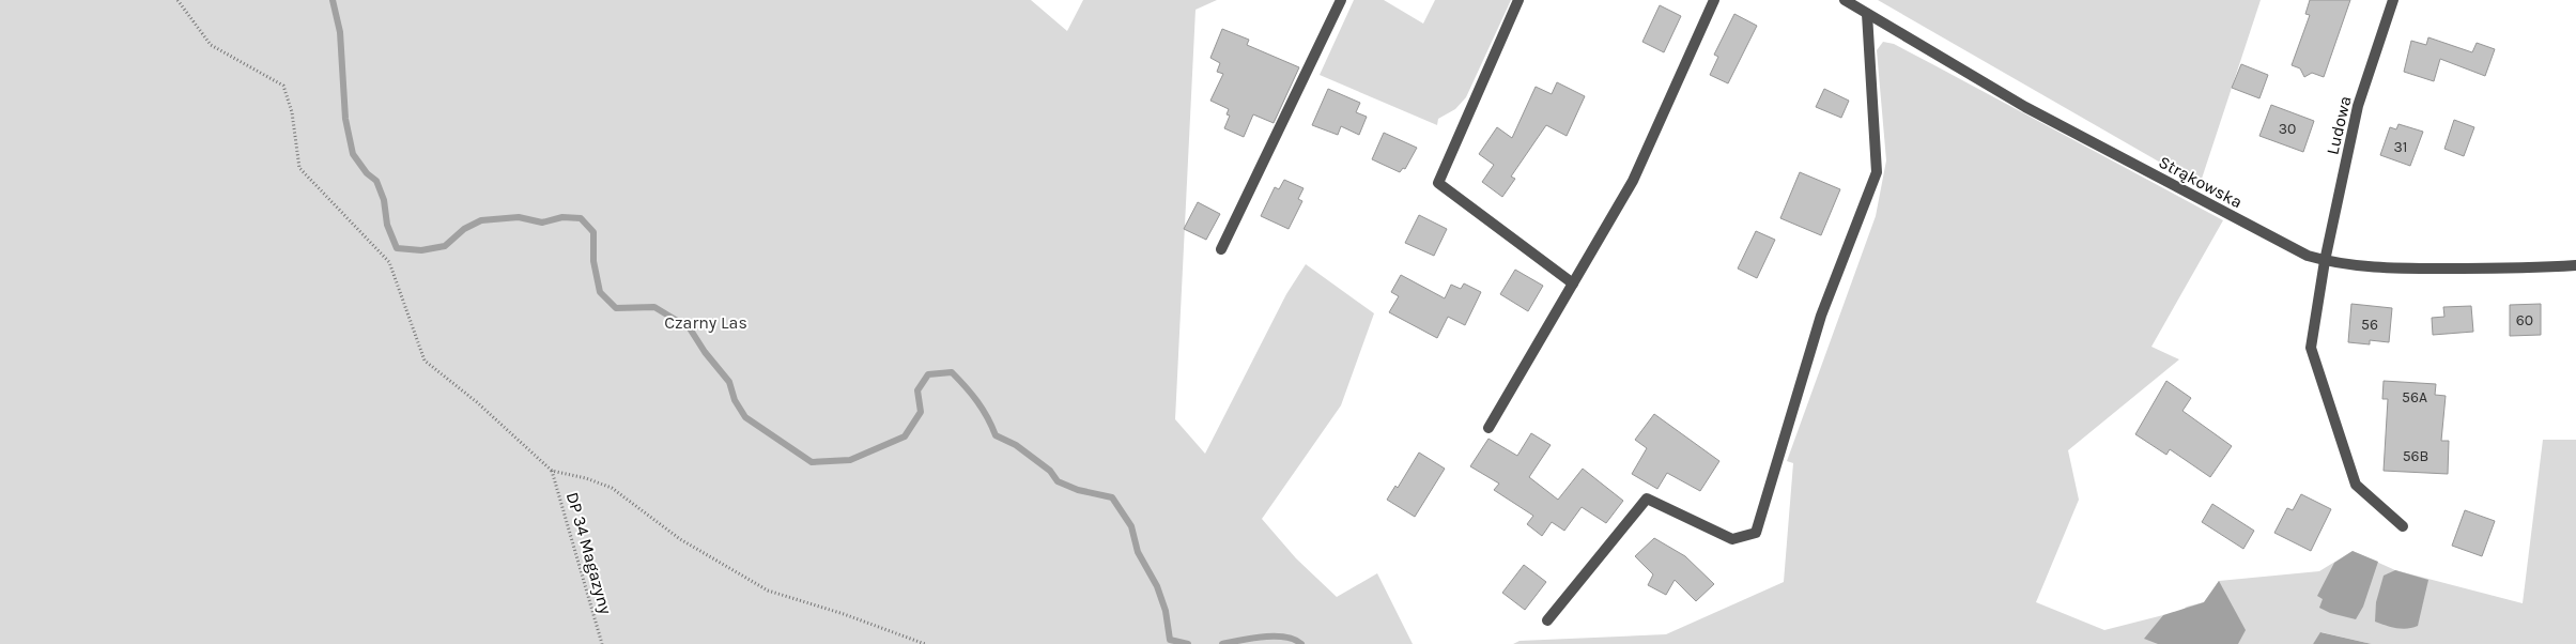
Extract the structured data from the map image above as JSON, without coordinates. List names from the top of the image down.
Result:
{
  "streets": {
    "street": ["Ludowa", "Strąkowska"],
    "path": ["DP 34 Magazyny"]
  },
  "crossings": [
    ["Ludowa", "Strąkowska"]
  ],
  "parks": ["Czarny Las"],
  "house_numbers": [
    "30",
    "31",
    "60",
    "56",
    "56A",
    "56B"
  ]
}
